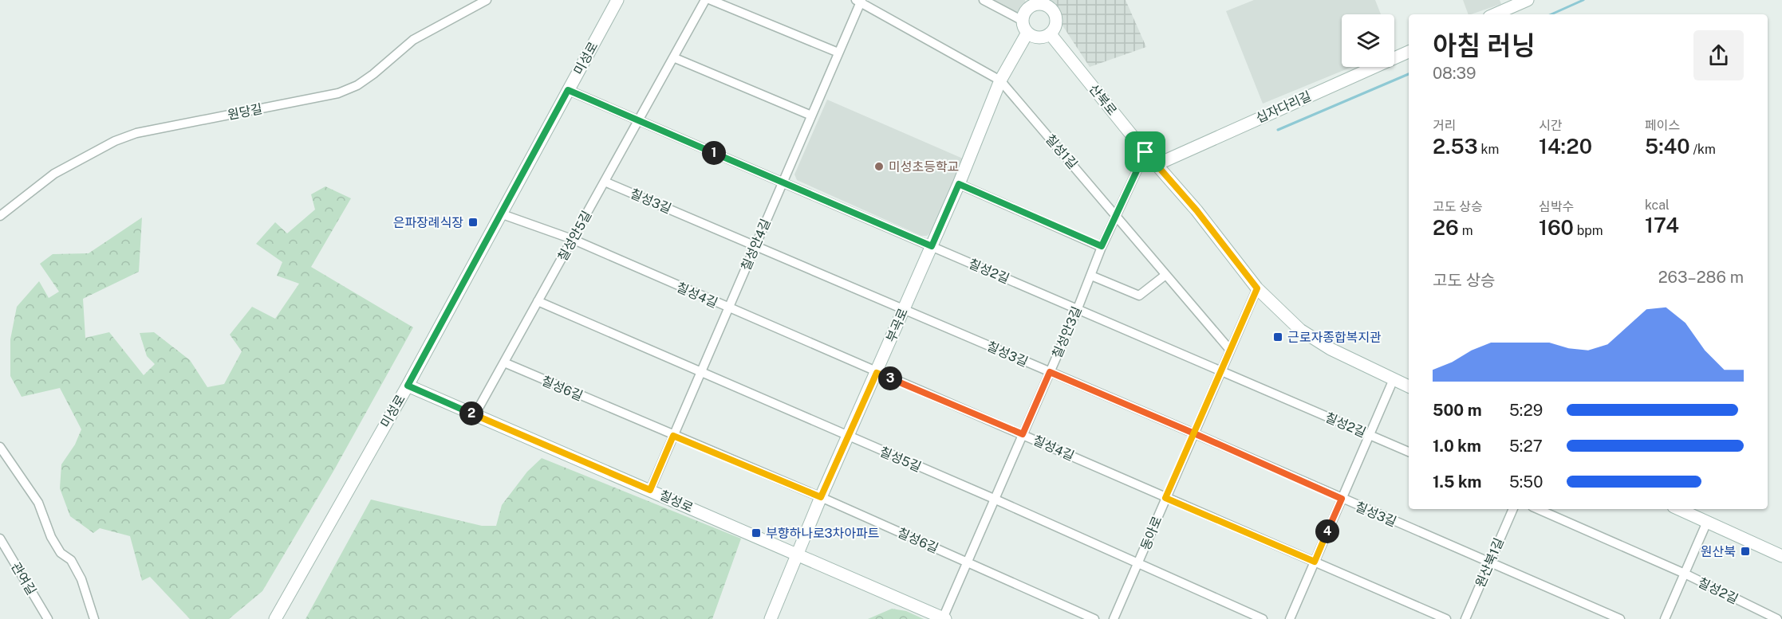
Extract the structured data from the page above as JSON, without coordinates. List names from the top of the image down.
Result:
{
  "streets": {
    "street": [
      "미성로",
      "산북로",
      "십자다리길",
      "원당길",
      "칠성1길",
      "칠성3길",
      "칠성안5길",
      "칠성안4길",
      "칠성2길",
      "칠성4길",
      "부곡로",
      "칠성안3길",
      "칠성6길",
      "칠성5길",
      "칠성로",
      "동아로",
      "원산북1길",
      "관여길"
    ]
  },
  "crossings": [
    ["미성로", "칠성2길"],
    ["미성로", "칠성4길"],
    ["미성로", "칠성로"],
    ["산북로", "십자다리길"],
    ["산북로", "부곡로"],
    ["산북로", "칠성안3길"],
    ["산북로", "동아로"],
    ["칠성1길", "칠성안4길"],
    ["칠성1길", "부곡로"],
    ["칠성1길", "칠성안3길"],
    ["칠성1길", "동아로"],
    ["칠성3길", "칠성안5길"],
    ["칠성3길", "칠성안4길"],
    ["칠성3길", "부곡로"],
    ["칠성3길", "칠성안3길"],
    ["칠성3길", "동아로"],
    ["칠성3길", "원산북1길"],
    ["칠성안5길", "칠성2길"],
    ["칠성안5길", "칠성4길"],
    ["칠성안5길", "칠성6길"],
    ["칠성안5길", "칠성5길"],
    ["칠성안5길", "칠성로"],
    ["칠성안4길", "칠성2길"],
    ["칠성안4길", "칠성4길"],
    ["칠성안4길", "칠성6길"],
    ["칠성안4길", "칠성5길"],
    ["칠성안4길", "칠성로"],
    ["칠성2길", "부곡로"],
    ["칠성2길", "칠성안3길"],
    ["칠성2길", "동아로"],
    ["칠성4길", "부곡로"],
    ["칠성4길", "칠성안3길"],
    ["칠성4길", "동아로"],
    ["부곡로", "칠성6길"],
    ["부곡로", "칠성5길"],
    ["부곡로", "칠성로"],
    ["칠성안3길", "칠성6길"],
    ["칠성안3길", "칠성5길"],
    ["칠성안3길", "칠성로"],
    ["칠성5길", "동아로"]
  ],
  "places": {
    "other": ["미성초등학교"],
    "transit": [
      "은파장례식장",
      "근로자종합복지관",
      "부향하나로3차아파트",
      "원산북"
    ]
  },
  "page": {
    "heading": ["아침 러닝", "08:39"],
    "stats": [
      ["거리", "2.53 km"],
      ["시간", "14:20"],
      ["페이스", "5:40 /km"],
      ["고도 상승", "26 m"],
      ["심박수", "160 bpm"],
      ["kcal", "174"]
    ],
    "pins": [
      "1",
      "3",
      "2",
      "4"
    ],
    "chart": ["고도 상승", "263–286 m"],
    "list": [
      {
        "name": "500 m",
        "note": "5:29"
      },
      {
        "name": "1.0 km",
        "note": "5:27"
      },
      {
        "name": "1.5 km",
        "note": "5:50"
      }
    ]
  }
}
